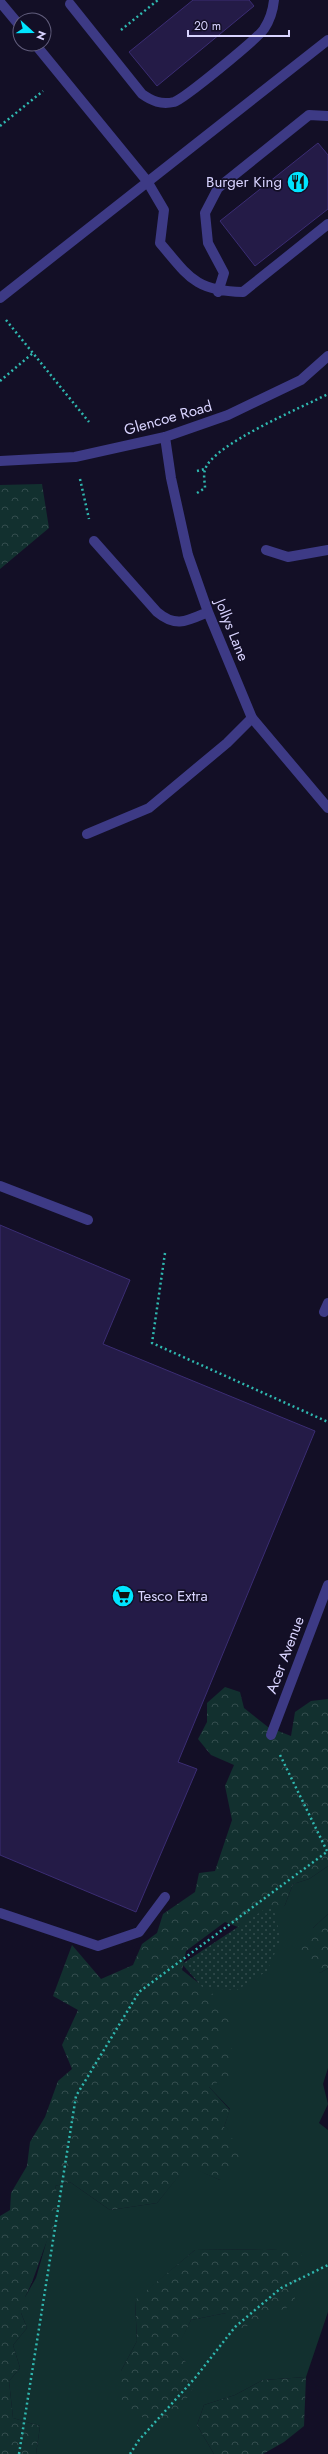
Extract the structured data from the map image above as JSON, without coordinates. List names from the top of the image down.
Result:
{
  "streets": {
    "street": ["Glencoe Road", "Jollys Lane", "Acer Avenue"]
  },
  "crossings": [
    ["Glencoe Road", "Jollys Lane"]
  ],
  "places": {
    "restaurant": ["Burger King"],
    "supermarket": ["Tesco Extra"]
  },
  "scale_bar": "20 m",
  "north": "right"
}
